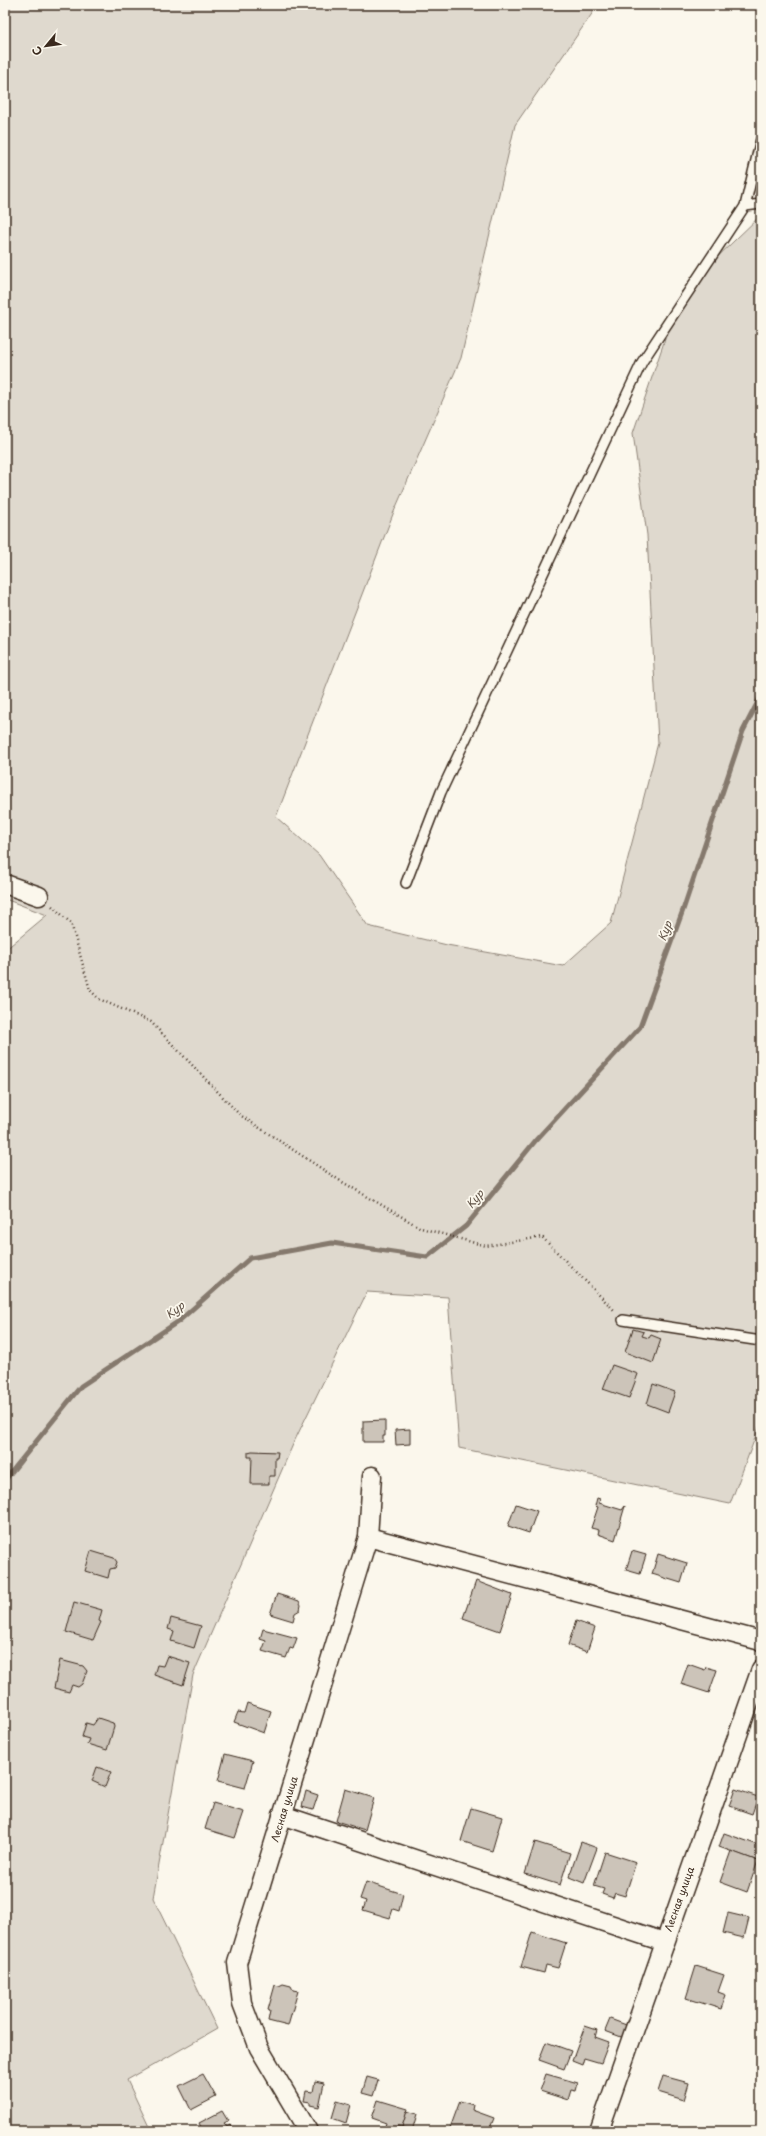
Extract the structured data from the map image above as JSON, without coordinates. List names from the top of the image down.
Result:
{
  "streets": {
    "street": ["Лесная улица"]
  },
  "water": ["Кур"],
  "north": "bottom left"
}
